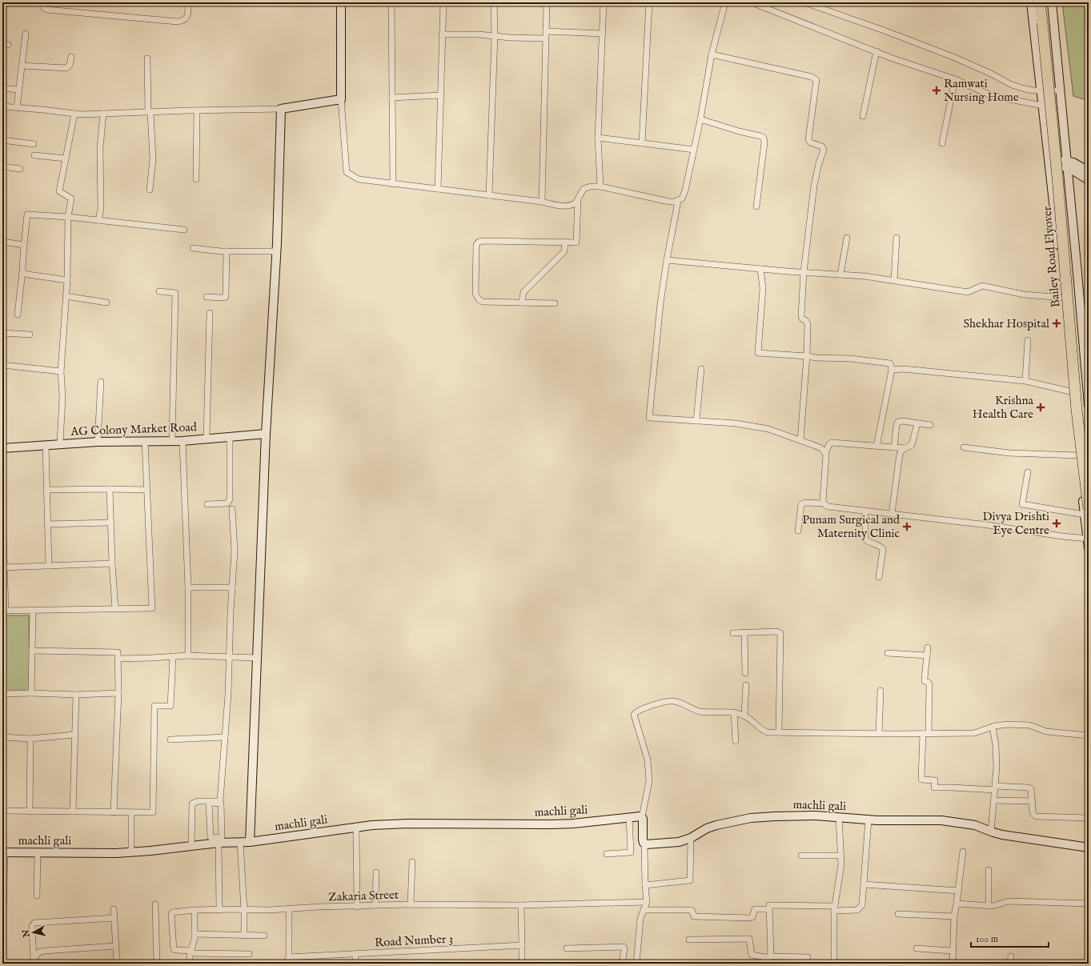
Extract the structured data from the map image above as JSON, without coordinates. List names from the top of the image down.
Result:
{
  "streets": {
    "highway": ["Bailey Road Flyover"],
    "street": [
      "AG Colony Market Road",
      "machli gali",
      "Zakaria Street",
      "Road Number 3"
    ]
  },
  "places": {
    "health": [
      "Ramwati Nursing Home",
      "Shekhar Hospital",
      "Krishna Health Care",
      "Divya Drishti Eye Centre",
      "Punam Surgical and Maternity Clinic"
    ]
  },
  "scale_bar": "100 m",
  "north": "left"
}
